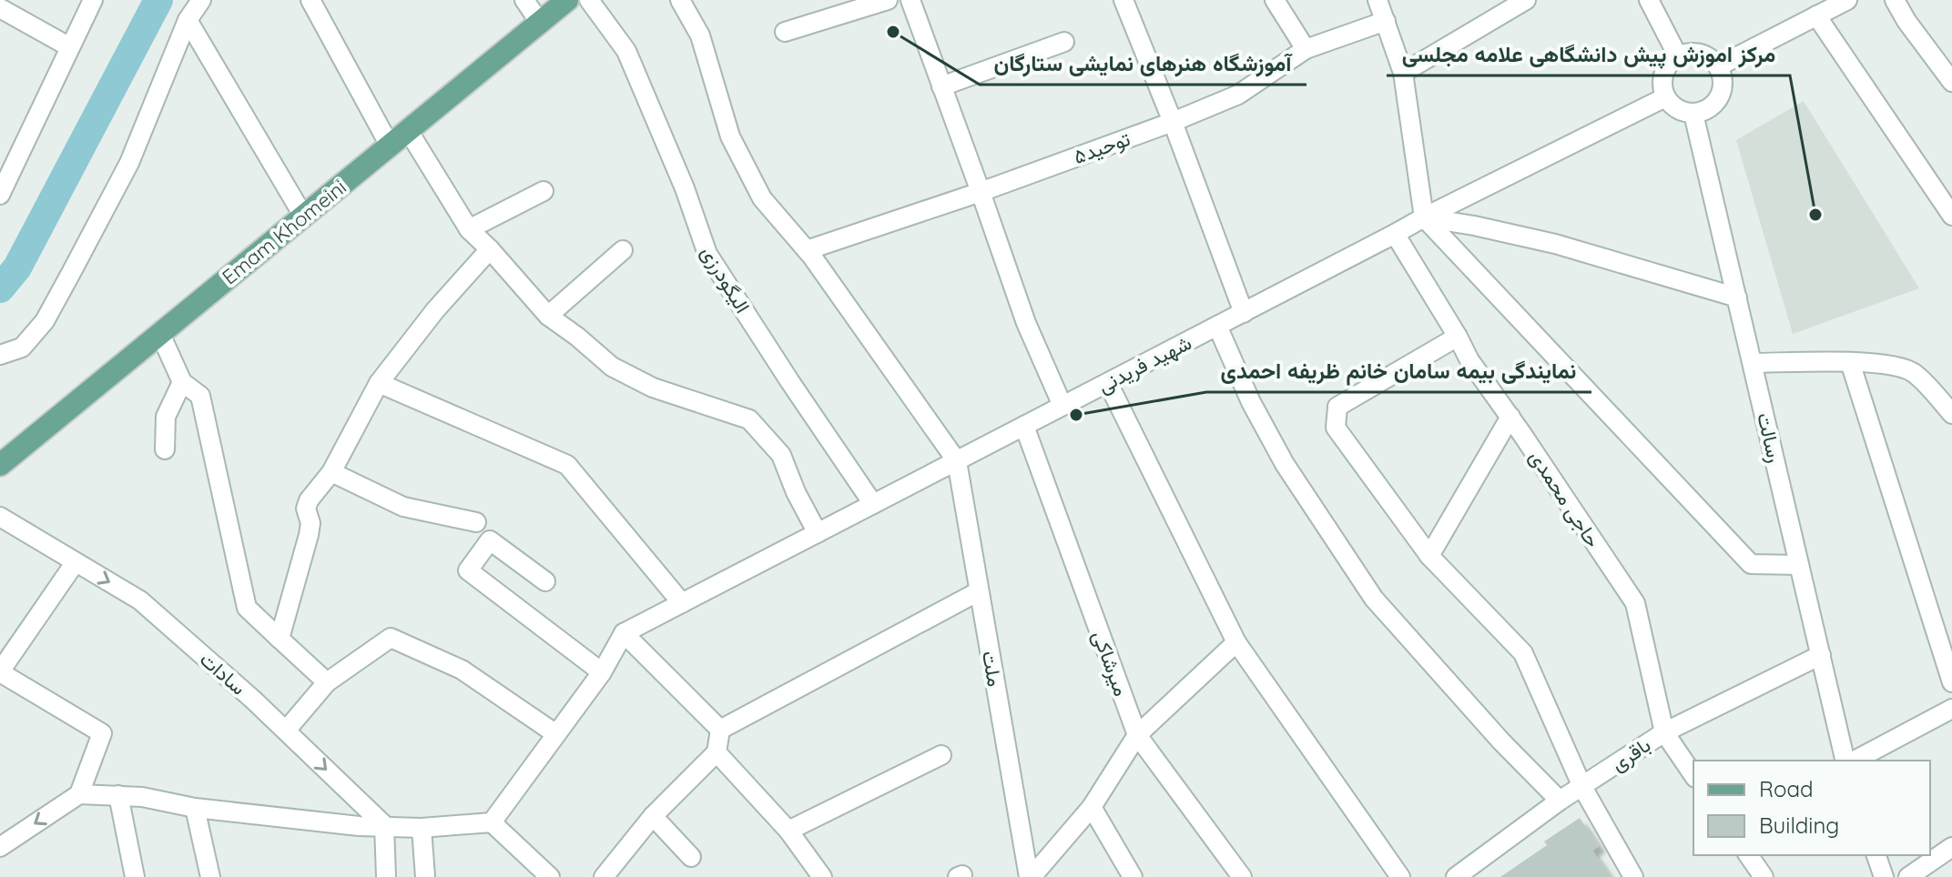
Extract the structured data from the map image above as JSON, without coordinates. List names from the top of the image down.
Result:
{
  "streets": {
    "main road": ["Emam Khomeini"],
    "street": [
      "توحید۵",
      "الیگودرزی",
      "شهید فریدنی",
      "رسالت",
      "حاجی محمدی",
      "میرشاکی",
      "ملت",
      "سادات",
      "باقری"
    ]
  },
  "crossings": [
    ["الیگودرزی", "شهید فریدنی"],
    ["شهید فریدنی", "رسالت"],
    ["شهید فریدنی", "حاجی محمدی"],
    ["شهید فریدنی", "میرشاکی"],
    ["شهید فریدنی", "ملت"],
    ["رسالت", "باقری"],
    ["حاجی محمدی", "باقری"]
  ],
  "one_way": ["سادات"],
  "places": ["آموزشگاه هنرهای نمایشی ستارگان", "مرکز اموزش پیش دانشگاهی علامه مجلسی", "نمایندگی بیمه سامان خانم ظریفه احمدی"],
  "legend": ["Road", "Building"]
}
